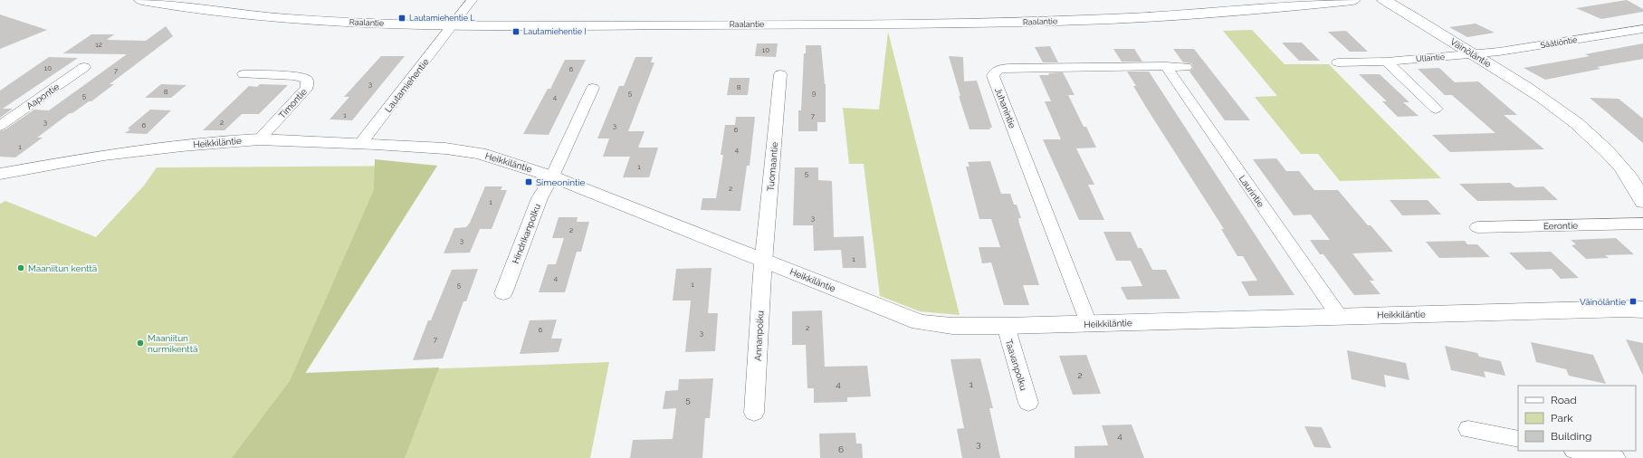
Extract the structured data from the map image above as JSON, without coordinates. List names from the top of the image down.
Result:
{
  "streets": {
    "street": [
      "Raalantie",
      "Säätiöntie",
      "Väinöläntie",
      "Ullantie",
      "Lautamiehentie",
      "Aapontie",
      "Timontie",
      "Juhanintie",
      "Heikkiläntie",
      "Tuomaantie",
      "Laurintie",
      "Eerontie",
      "Hindrikanpolku",
      "Annanpolku",
      "Taavanpolku"
    ]
  },
  "crossings": [
    ["Raalantie", "Lautamiehentie"],
    ["Säätiöntie", "Väinöläntie"],
    ["Säätiöntie", "Ullantie"],
    ["Väinöläntie", "Ullantie"],
    ["Lautamiehentie", "Heikkiläntie"],
    ["Timontie", "Heikkiläntie"],
    ["Juhanintie", "Heikkiläntie"],
    ["Juhanintie", "Laurintie"],
    ["Heikkiläntie", "Tuomaantie"],
    ["Heikkiläntie", "Laurintie"],
    ["Heikkiläntie", "Hindrikanpolku"],
    ["Heikkiläntie", "Annanpolku"],
    ["Heikkiläntie", "Taavanpolku"],
    ["Tuomaantie", "Annanpolku"]
  ],
  "places": {
    "transit": [
      "Lautamiehentie L",
      "Lautamiehentie I",
      "Simeonintie",
      "Väinöläntie"
    ],
    "other": ["Maaniitun kenttä", "Maaniitun nurmikenttä"]
  },
  "house_numbers": [
    "12",
    "10",
    "10",
    "6",
    "7",
    "3",
    "8",
    "8",
    "5",
    "9",
    "5",
    "4",
    "1",
    "7",
    "3",
    "2",
    "6",
    "3",
    "6",
    "1",
    "4",
    "1",
    "5",
    "2",
    "1",
    "3",
    "2",
    "3",
    "1",
    "4",
    "1",
    "5",
    "2",
    "6",
    "3",
    "7",
    "2",
    "4",
    "1",
    "5",
    "4",
    "3",
    "6"
  ],
  "legend": ["Road", "Park", "Building"]
}
